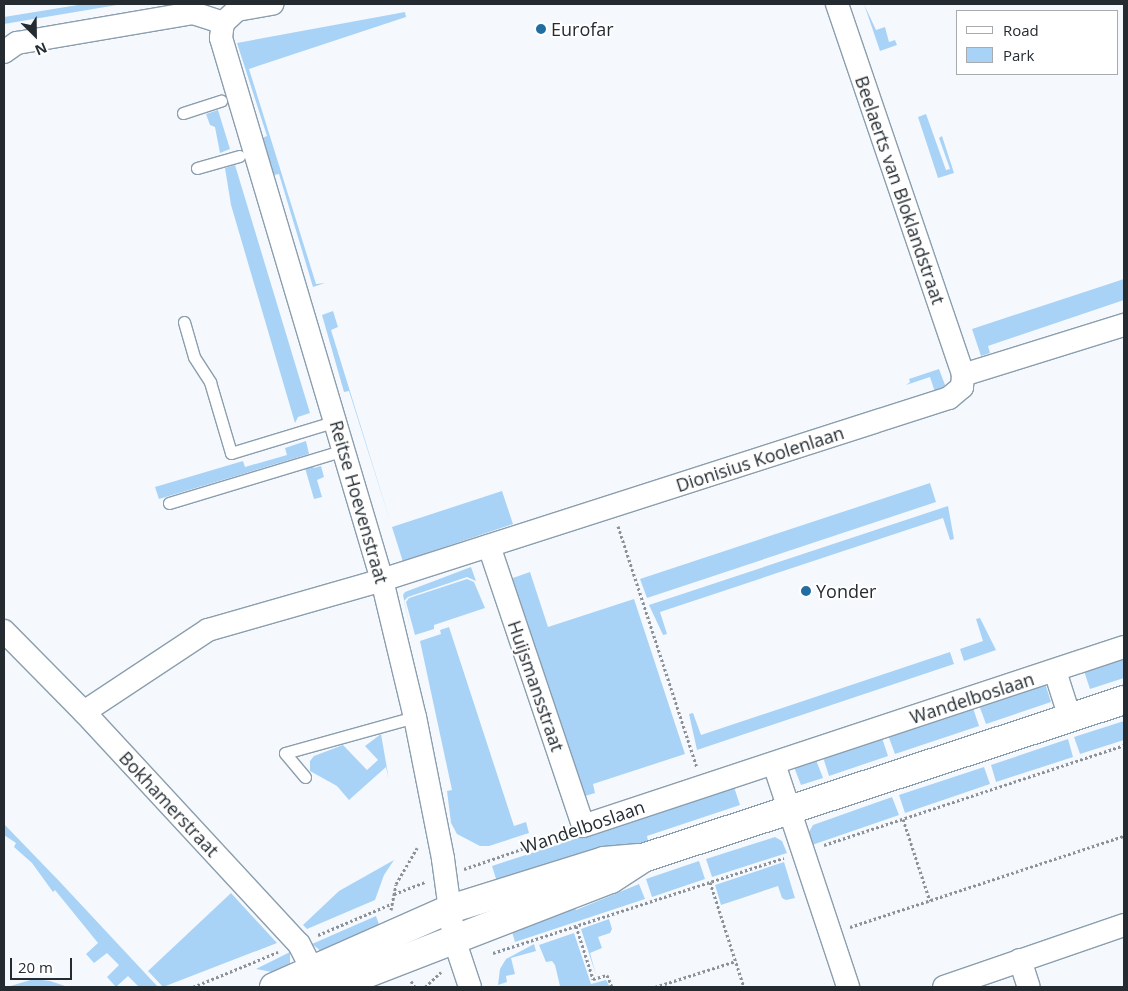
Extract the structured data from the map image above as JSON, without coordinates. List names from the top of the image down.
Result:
{
  "streets": {
    "street": [
      "Beelaerts van Bloklandstraat",
      "Dionisius Koolenlaan",
      "Reitse Hoevenstraat",
      "Huijsmansstraat",
      "Wandelboslaan",
      "Bokhamerstraat"
    ]
  },
  "crossings": [
    ["Beelaerts van Bloklandstraat", "Dionisius Koolenlaan"],
    ["Dionisius Koolenlaan", "Reitse Hoevenstraat"],
    ["Dionisius Koolenlaan", "Huijsmansstraat"],
    ["Dionisius Koolenlaan", "Bokhamerstraat"],
    ["Reitse Hoevenstraat", "Wandelboslaan"],
    ["Huijsmansstraat", "Wandelboslaan"]
  ],
  "places": ["Eurofar", "Yonder"],
  "legend": ["Road", "Park"],
  "scale_bar": "20 m",
  "north": "bottom right"
}
